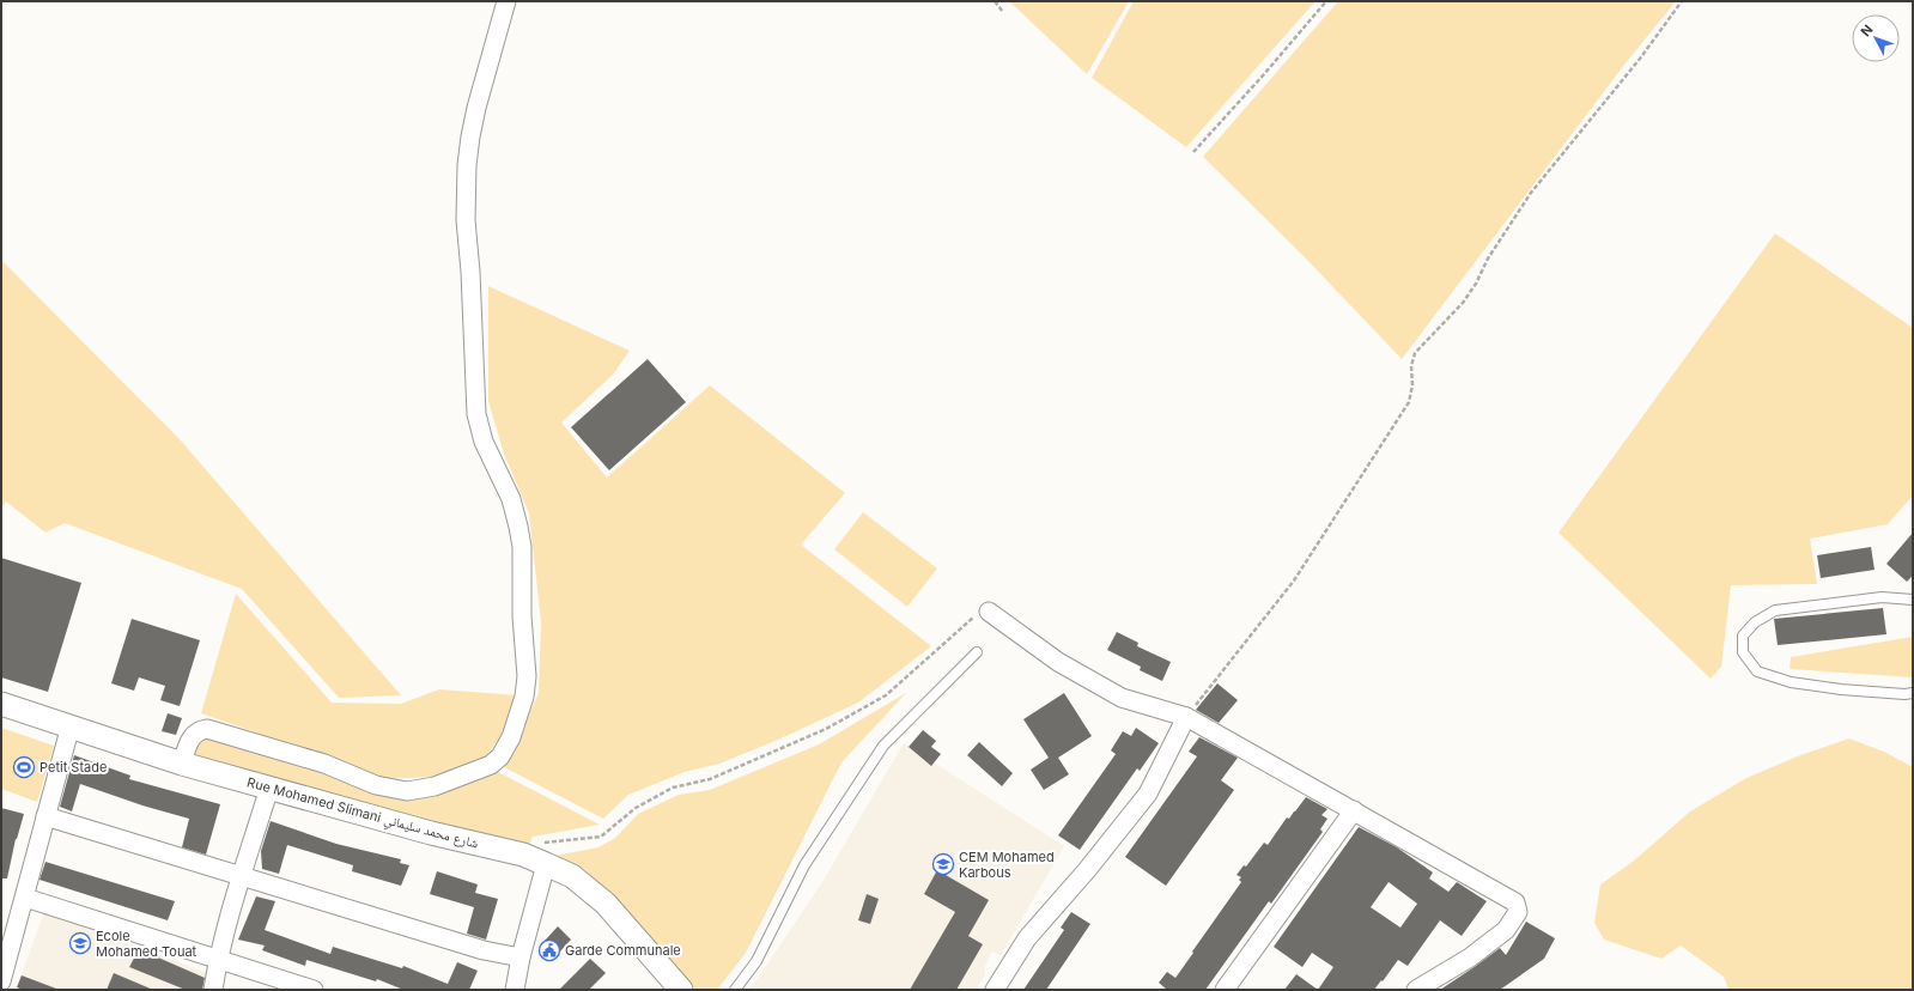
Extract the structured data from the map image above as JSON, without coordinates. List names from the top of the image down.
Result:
{
  "streets": {
    "street": ["Rue Mohamed Slimani شارع محمد سليماني"]
  },
  "places": {
    "sports": ["Petit Stade"],
    "school or university": ["CEM Mohamed Karbous", "Ecole Mohamed Touat"],
    "public building": ["Garde Communale"]
  },
  "north": "top left"
}
